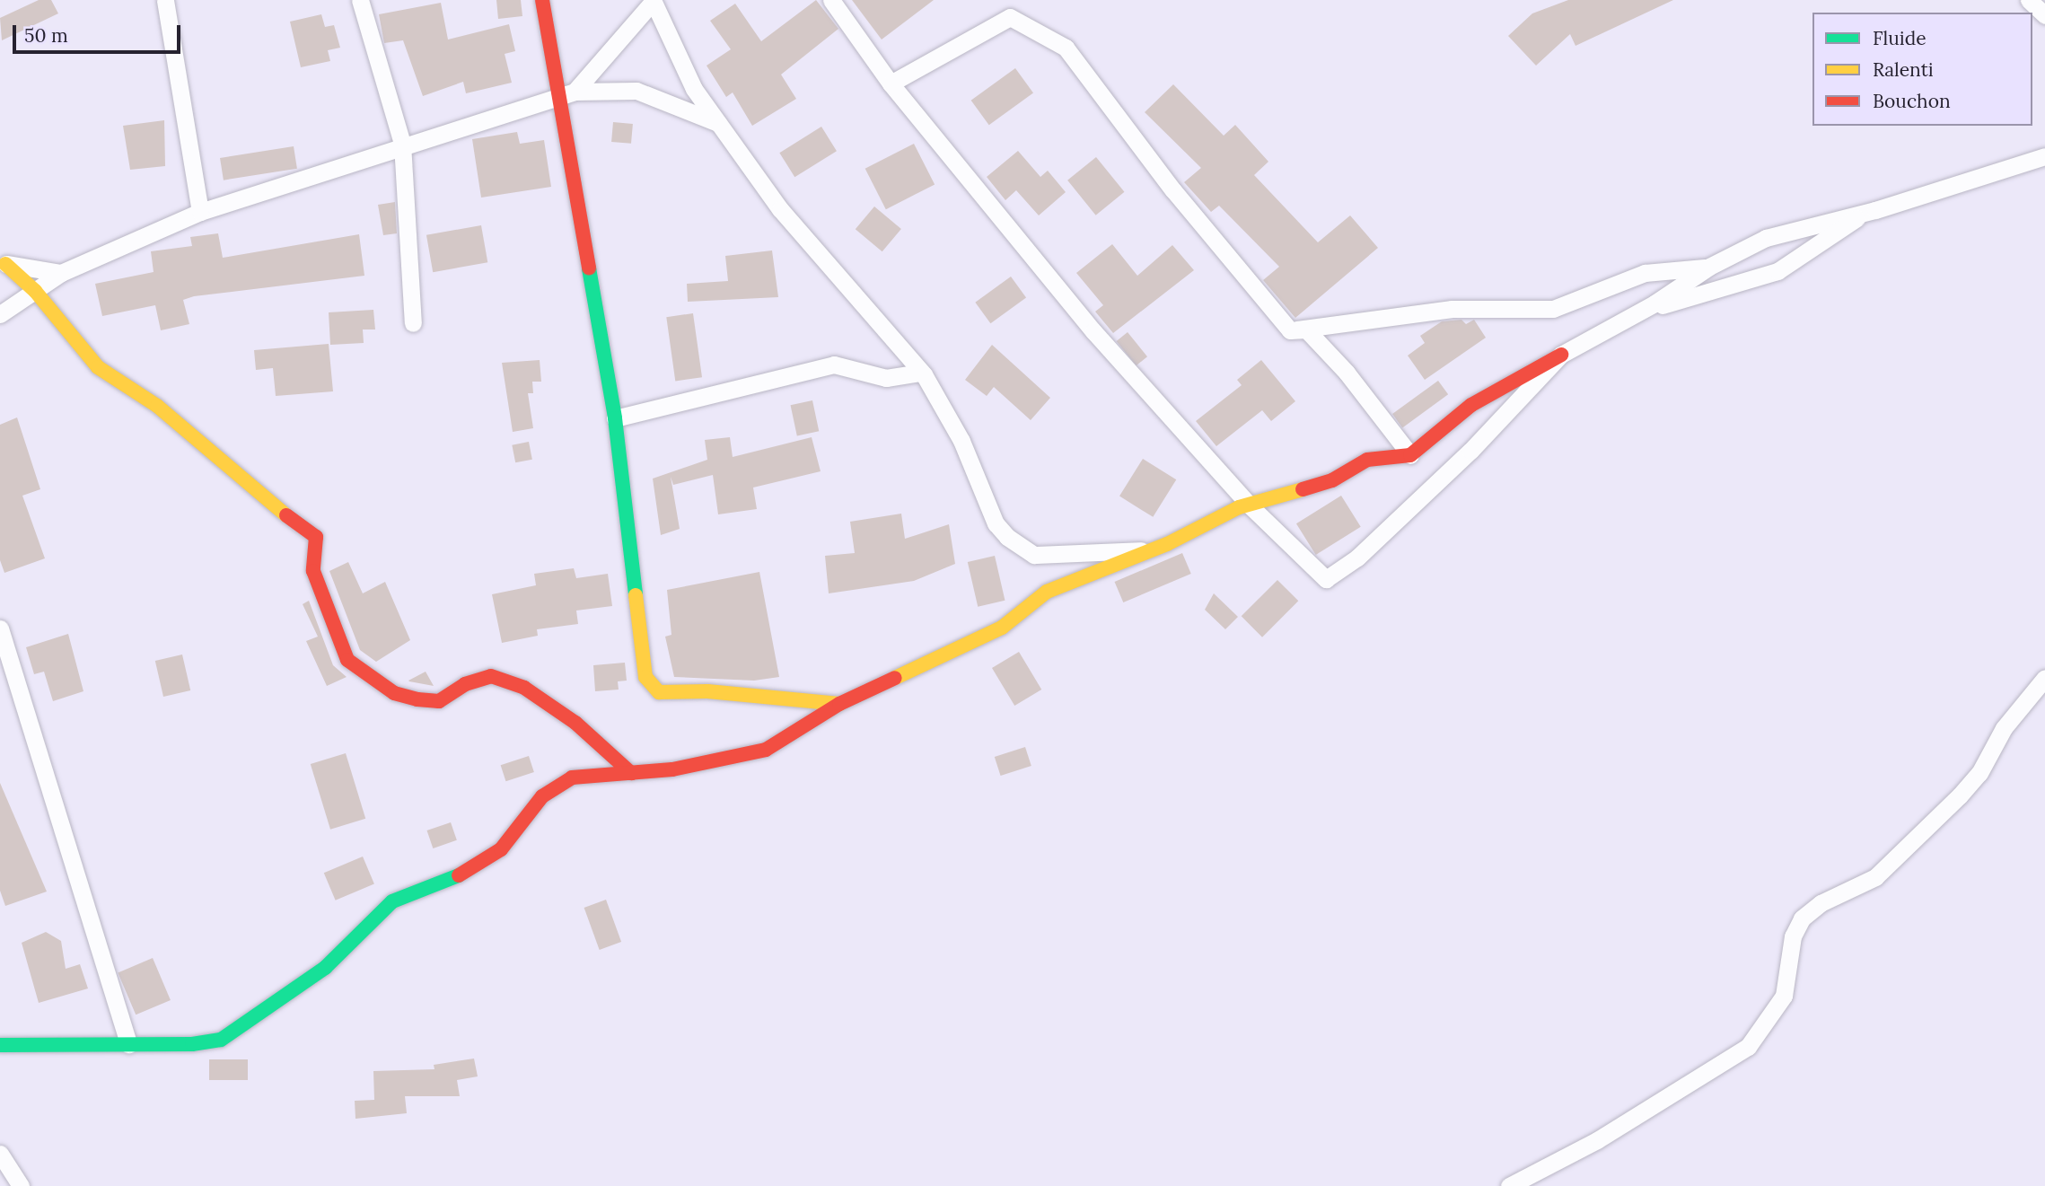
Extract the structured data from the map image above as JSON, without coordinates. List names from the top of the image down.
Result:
{
  "legend": ["Fluide", "Ralenti", "Bouchon"],
  "scale_bar": "50 m"
}
